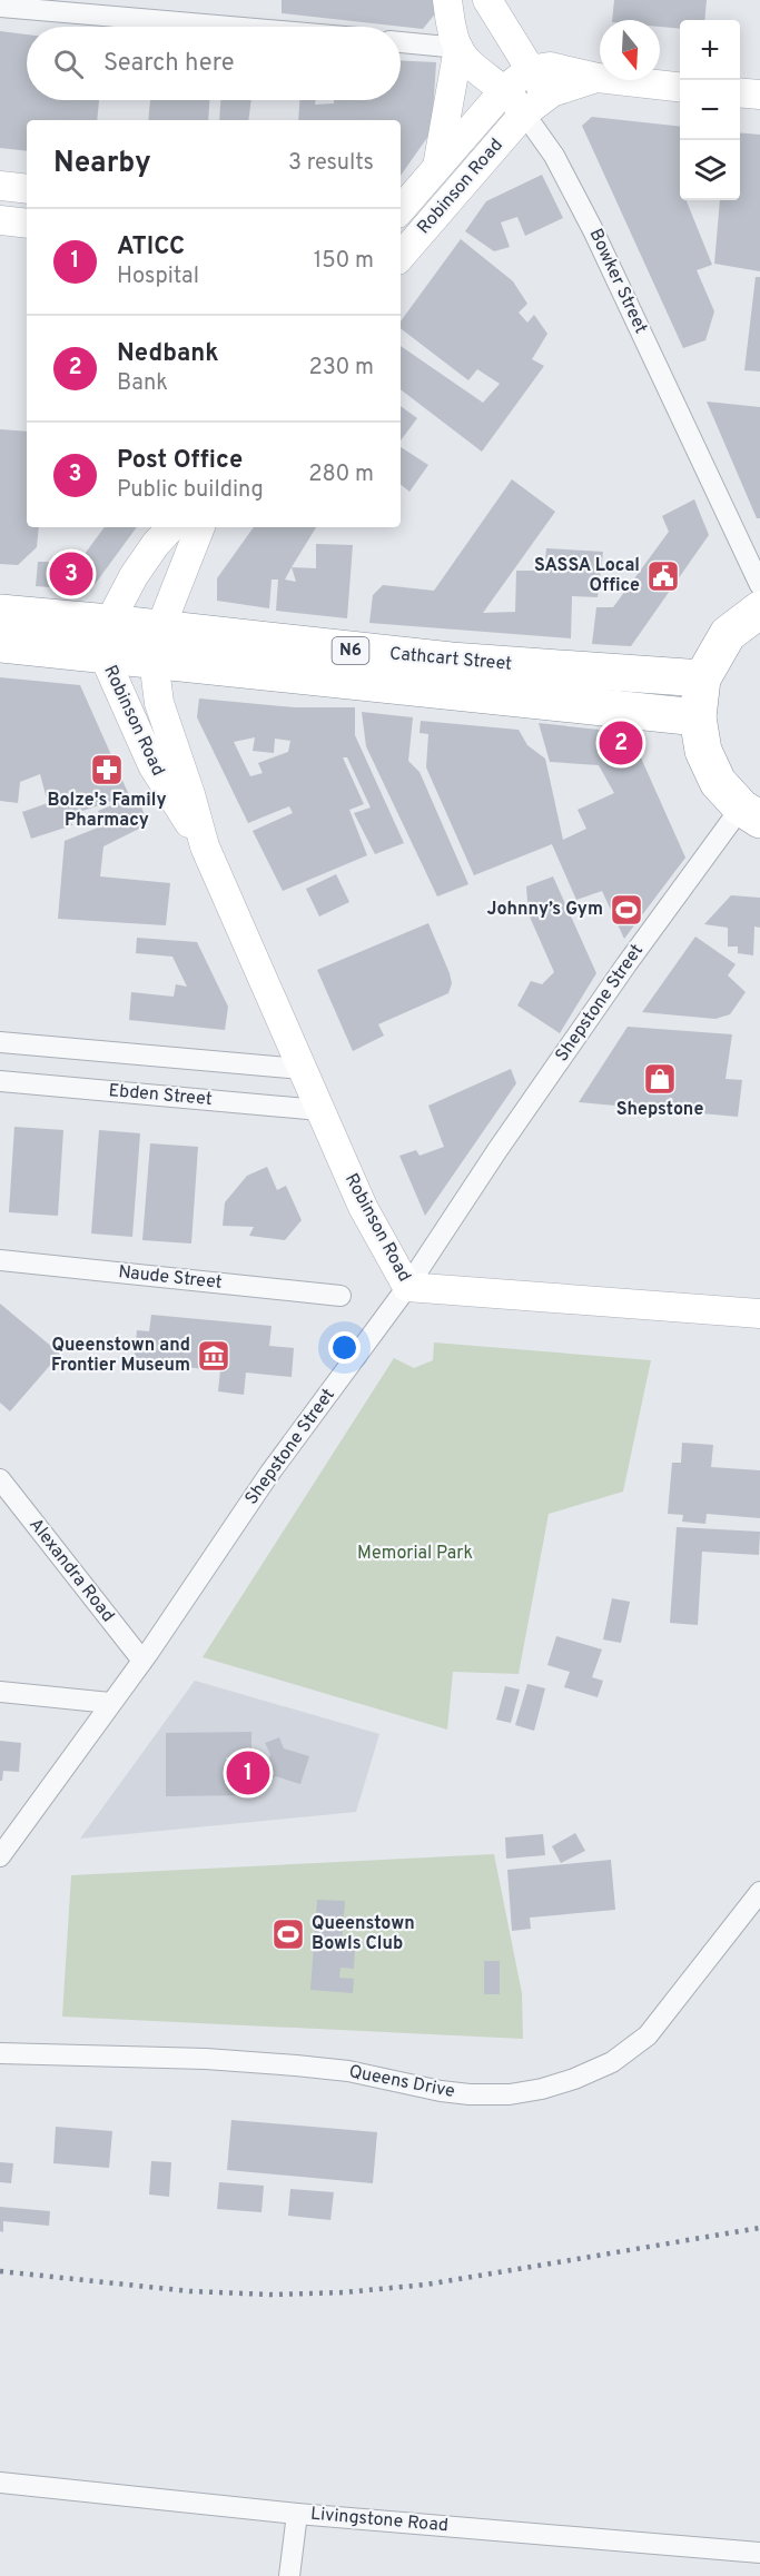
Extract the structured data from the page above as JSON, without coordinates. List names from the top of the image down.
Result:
{
  "streets": {
    "highway": ["N6", "Cathcart Street"],
    "street": [
      "Robinson Road",
      "Bowker Street",
      "Shepstone Street",
      "Ebden Street",
      "Naude Street",
      "Alexandra Road",
      "Queens Drive",
      "Livingstone Road"
    ]
  },
  "crossings": [
    ["Robinson Road", "Bowker Street"],
    ["Robinson Road", "Cathcart Street"],
    ["Robinson Road", "Shepstone Street"],
    ["Robinson Road", "Ebden Street"],
    ["Shepstone Street", "Alexandra Road"]
  ],
  "parks": ["Memorial Park"],
  "places": {
    "public building": ["SASSA Local Office"],
    "pharmacy": ["Bolze's Family Pharmacy"],
    "sports": ["Johnny’s Gym", "Queenstown Bowls Club"],
    "shop": ["Shepstone"],
    "museum": ["Queenstown and Frontier Museum"]
  },
  "north": "bottom",
  "page": {
    "map_buttons": ["+", "−"],
    "search": "Search here",
    "heading": ["Nearby", "3 results"],
    "list": [
      {
        "mark": "1",
        "name": "ATICC",
        "note": "Hospital",
        "value": "150 m"
      },
      {
        "mark": "2",
        "name": "Nedbank",
        "note": "Bank",
        "value": "230 m"
      },
      {
        "mark": "3",
        "name": "Post Office",
        "note": "Public building",
        "value": "280 m"
      }
    ],
    "pins": ["3", "2", "1"]
  }
}
